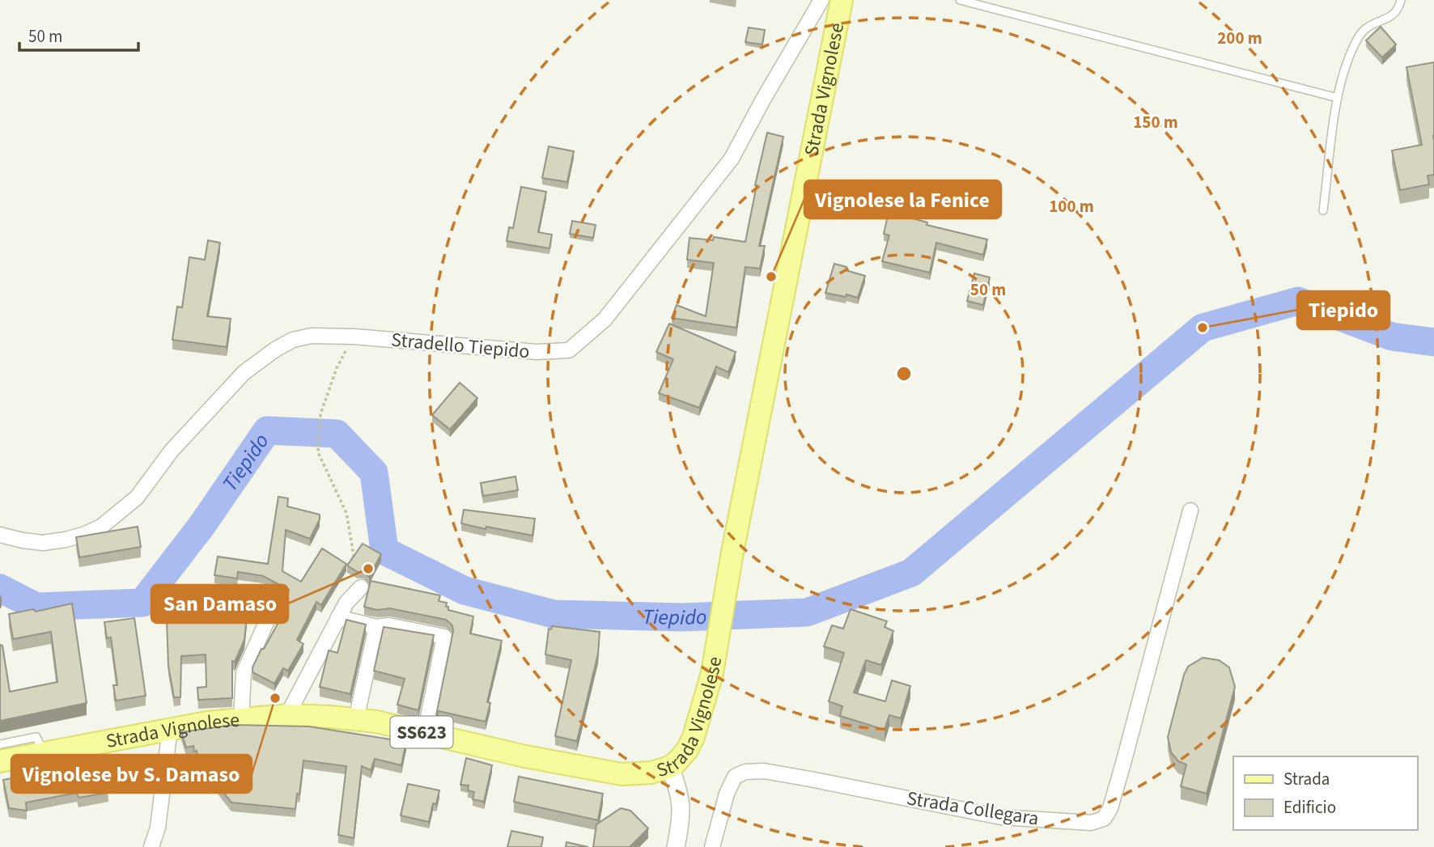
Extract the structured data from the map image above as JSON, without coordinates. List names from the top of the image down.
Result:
{
  "streets": {
    "main road": ["Strada Vignolese", "SS623"],
    "street": ["Stradello Tiepido", "Strada Collegara"]
  },
  "water": ["Tiepido"],
  "places": [
    "Vignolese la Fenice",
    "Tiepido",
    "San Damaso",
    "Vignolese bv S. Damaso"
  ],
  "legend": ["Strada", "Edificio"],
  "scale_bar": "50 m",
  "rings": [
    "200 m",
    "150 m",
    "100 m",
    "50 m"
  ]
}
